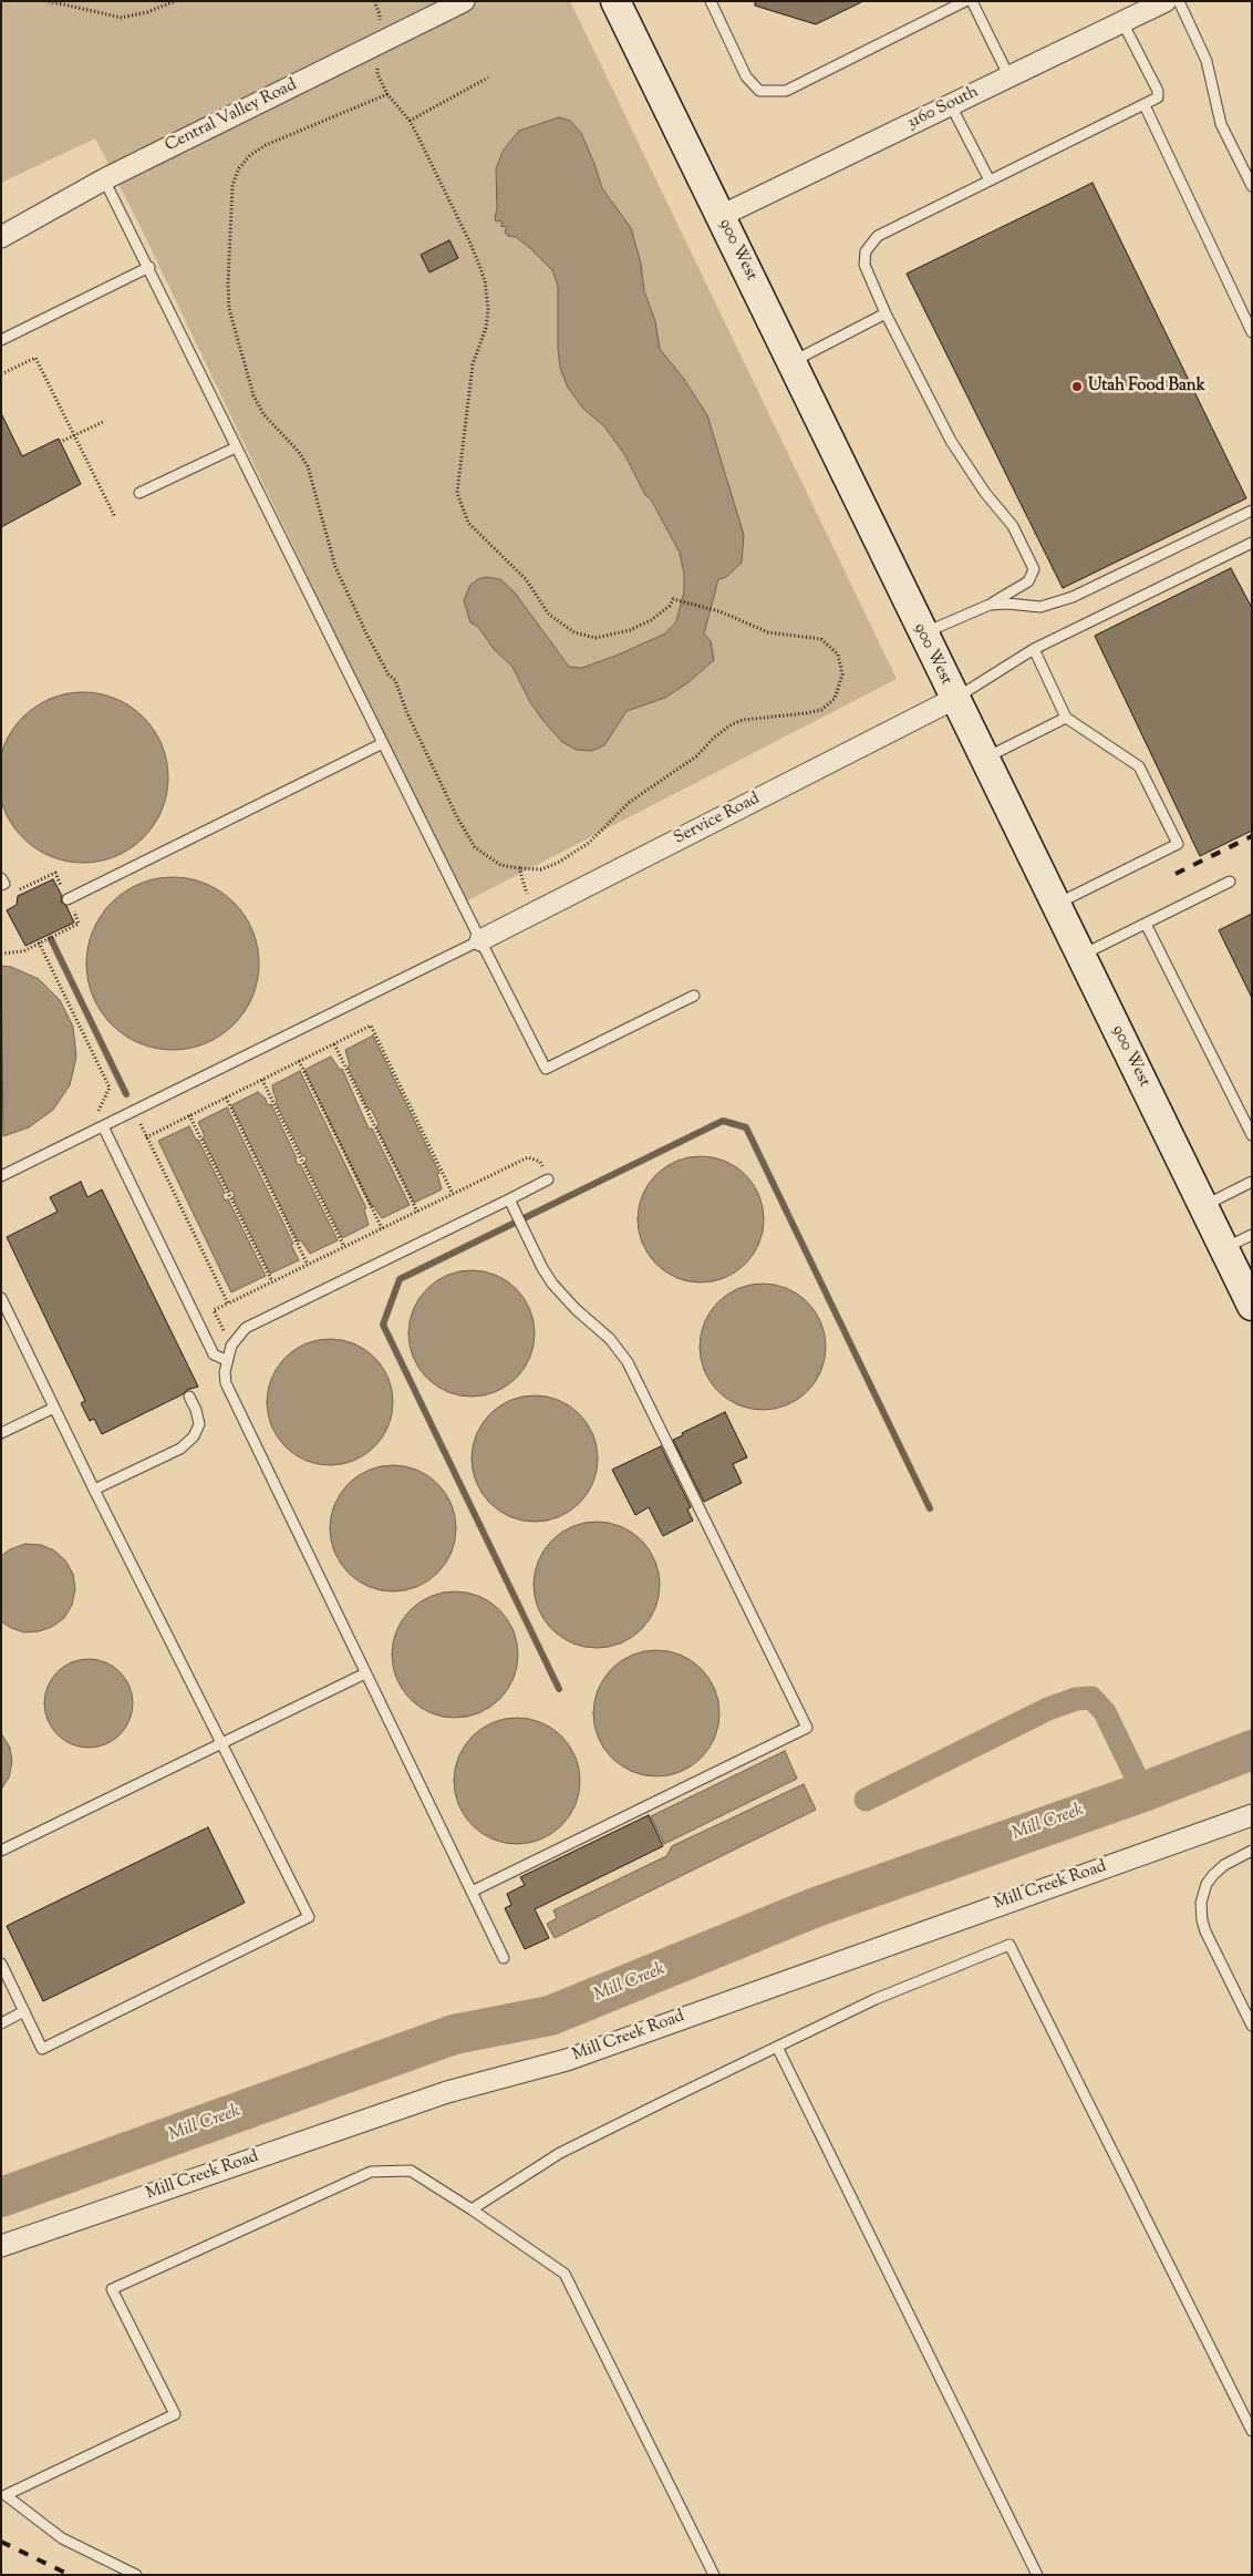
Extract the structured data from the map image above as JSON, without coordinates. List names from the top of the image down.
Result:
{
  "streets": {
    "main road": ["900 West"],
    "street": [
      "3160 South",
      "Central Valley Road",
      "Service Road",
      "Mill Creek Road"
    ]
  },
  "crossings": [
    ["3160 South", "900 West"],
    ["900 West", "Service Road"]
  ],
  "water": ["Mill Creek"],
  "places": ["Utah Food Bank"]
}
